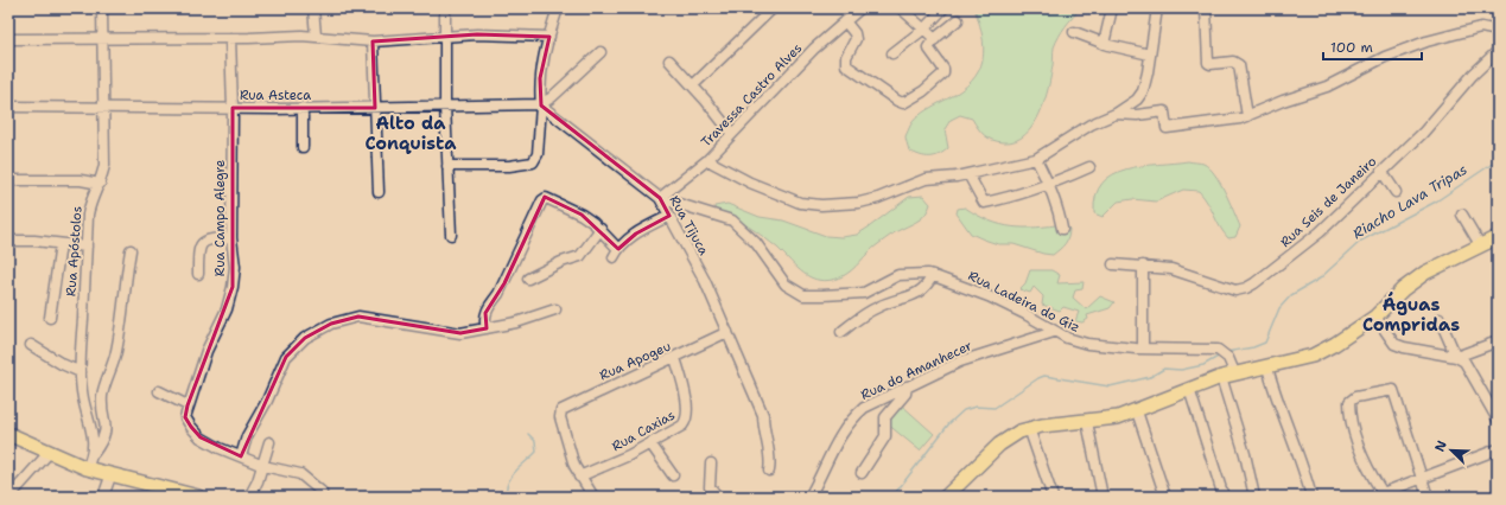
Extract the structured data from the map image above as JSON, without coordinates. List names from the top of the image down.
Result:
{
  "streets": {
    "street": [
      "Rua Asteca",
      "Travessa Castro Alves",
      "Rua Seis de Janeiro",
      "Rua Campo Alegre",
      "Rua Tijuca",
      "Rua Apóstolos",
      "Rua Ladeira do Giz",
      "Rua Apogeu",
      "Rua do Amanhecer",
      "Rua Caxias"
    ]
  },
  "crossings": [
    ["Rua Asteca", "Rua Campo Alegre"],
    ["Rua Asteca", "Rua Tijuca"],
    ["Rua Asteca", "Rua Apóstolos"],
    ["Travessa Castro Alves", "Rua Tijuca"],
    ["Travessa Castro Alves", "Rua Ladeira do Giz"],
    ["Rua Tijuca", "Rua Ladeira do Giz"],
    ["Rua Tijuca", "Rua Apogeu"],
    ["Rua Ladeira do Giz", "Rua do Amanhecer"],
    ["Rua Apogeu", "Rua Caxias"]
  ],
  "districts": ["Alto da Conquista", "Águas Compridas"],
  "water": ["Riacho Lava Tripas"],
  "scale_bar": "100 m",
  "north": "top left"
}
